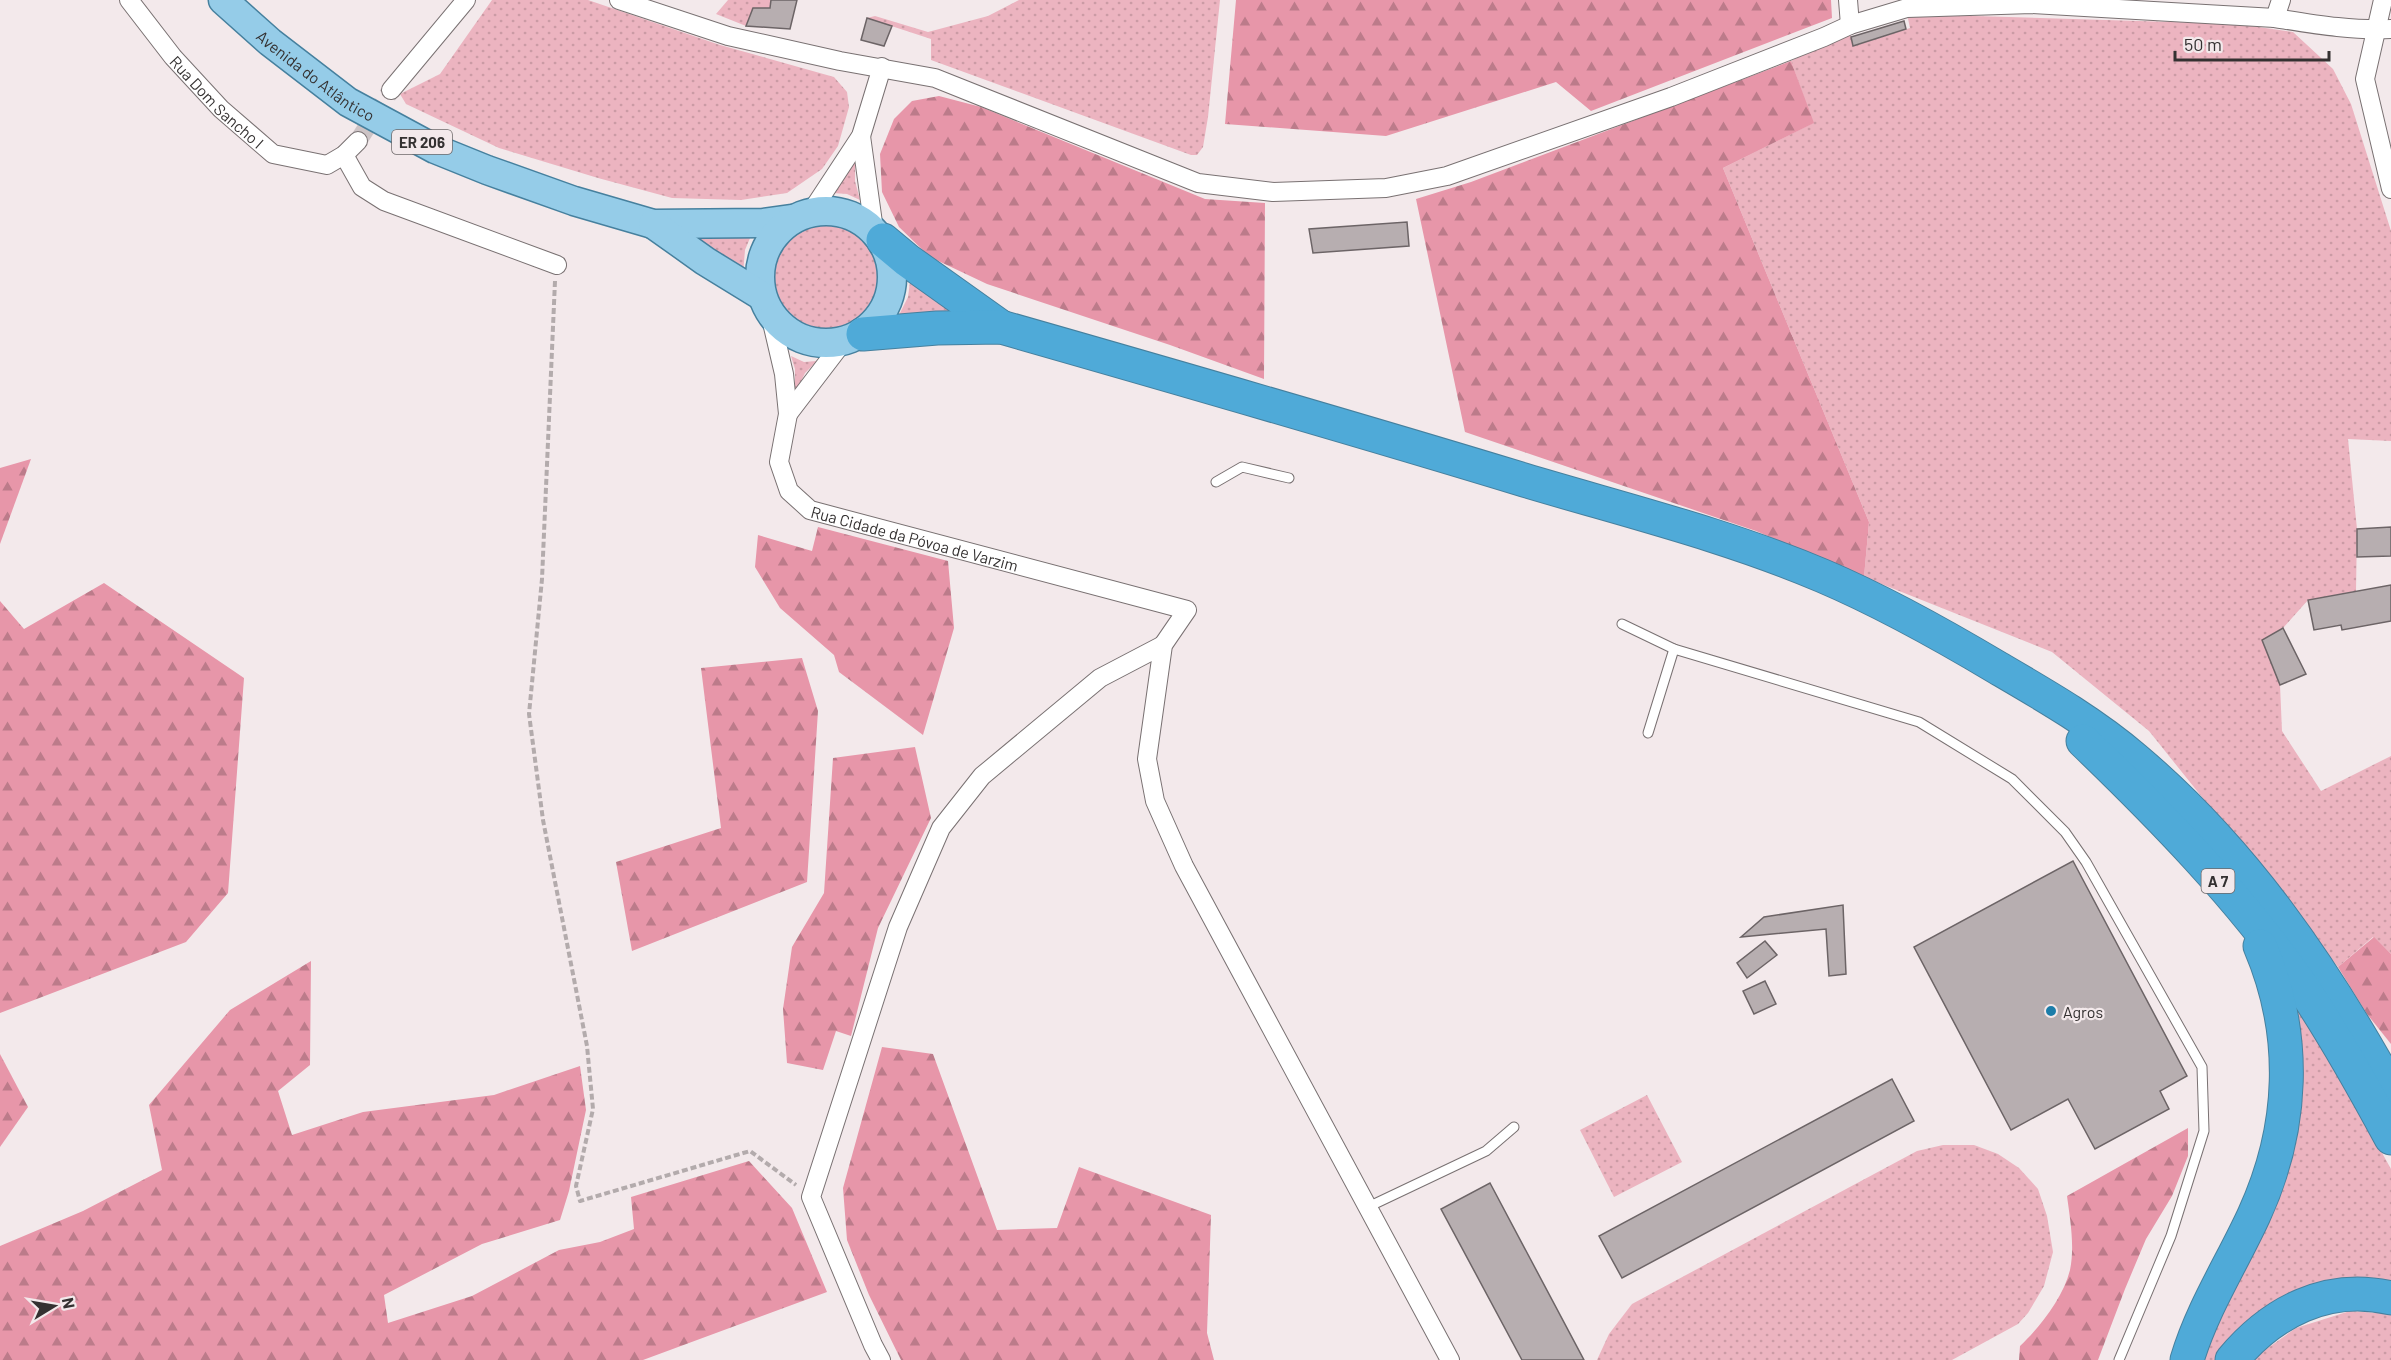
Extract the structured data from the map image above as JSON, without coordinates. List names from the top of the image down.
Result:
{
  "streets": {
    "highway": ["A 7"],
    "main road": ["Avenida do Atlântico", "ER 206"],
    "street": ["Rua Dom Sancho I", "Rua Cidade da Póvoa de Varzim"]
  },
  "places": ["Agros"],
  "scale_bar": "50 m",
  "north": "right"
}
